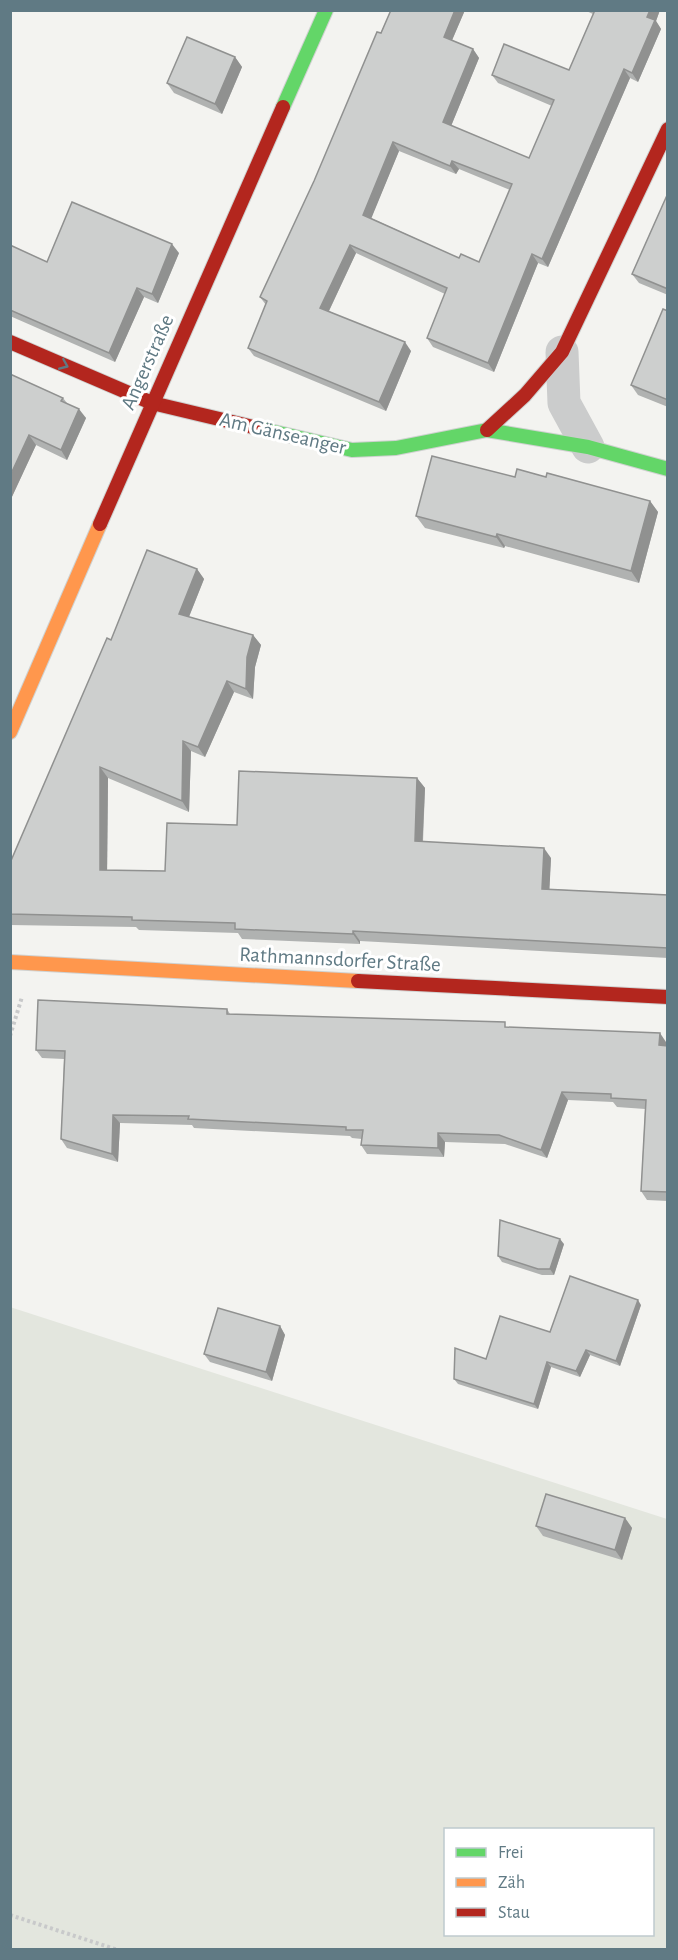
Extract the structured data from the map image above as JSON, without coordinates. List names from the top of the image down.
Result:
{
  "streets": {
    "street": ["Angerstraße", "Am Gänseanger", "Rathmannsdorfer Straße"]
  },
  "crossings": [
    ["Angerstraße", "Am Gänseanger"]
  ],
  "legend": ["Frei", "Zäh", "Stau"]
}
